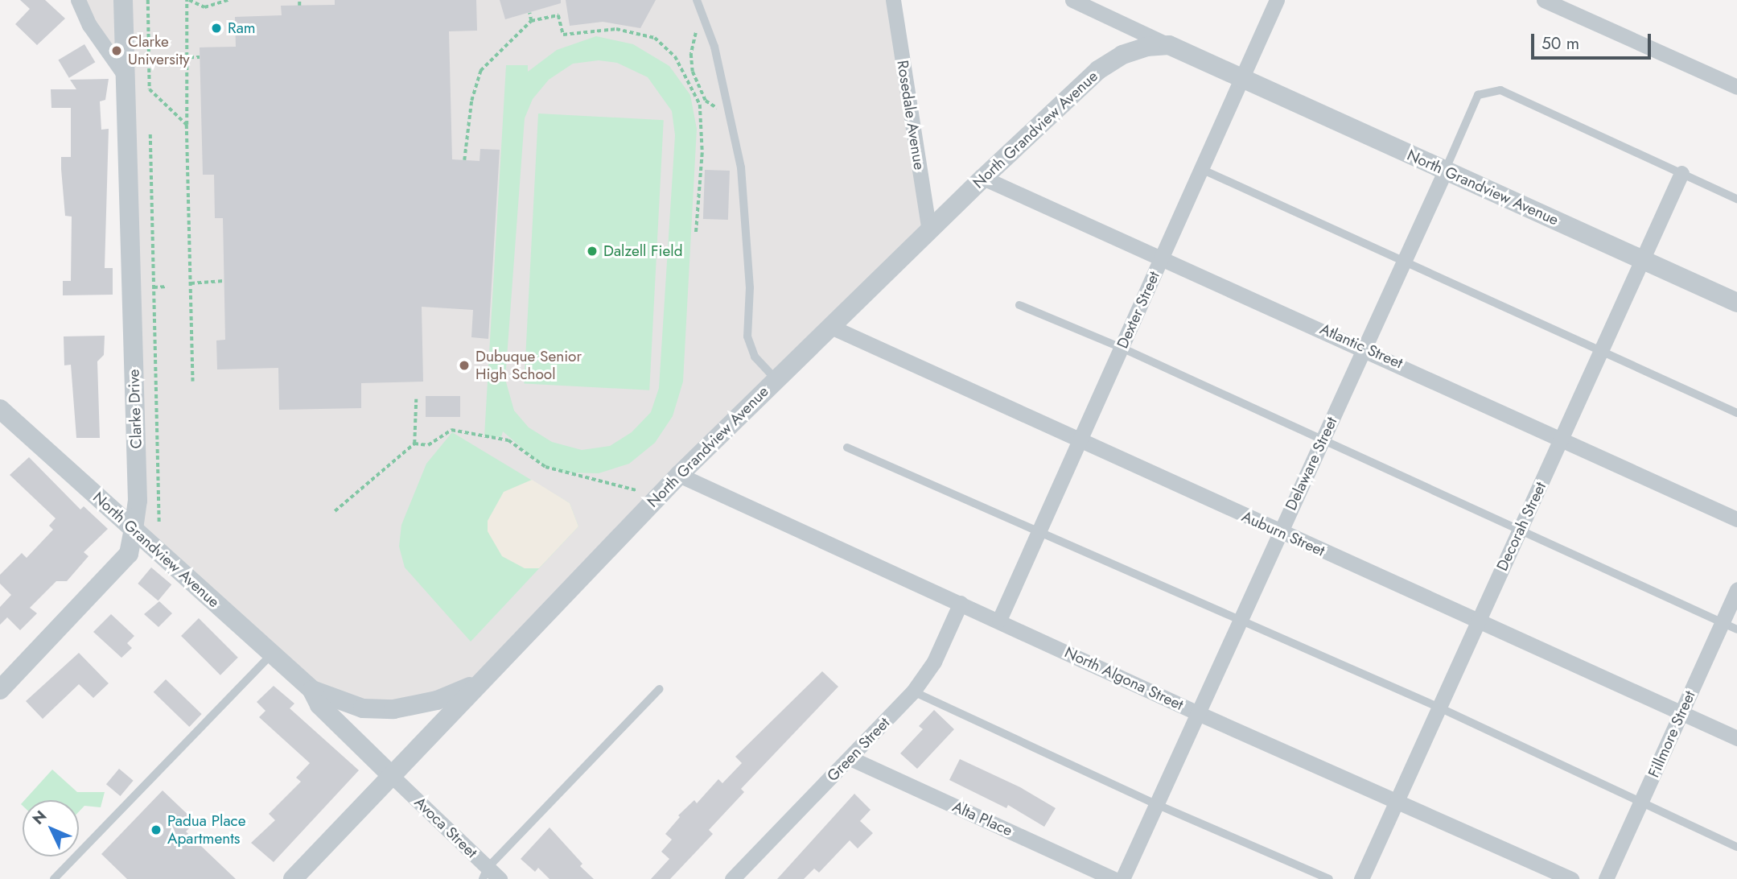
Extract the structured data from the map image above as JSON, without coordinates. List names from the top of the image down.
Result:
{
  "streets": {
    "street": [
      "Rosedale Avenue",
      "North Grandview Avenue",
      "Dexter Street",
      "Atlantic Street",
      "Clarke Drive",
      "Delaware Street",
      "Decorah Street",
      "Auburn Street",
      "North Algona Street",
      "Fillmore Street",
      "Green Street",
      "Alta Place",
      "Avoca Street"
    ]
  },
  "crossings": [
    ["Rosedale Avenue", "North Grandview Avenue"],
    ["North Grandview Avenue", "Dexter Street"],
    ["North Grandview Avenue", "Atlantic Street"],
    ["North Grandview Avenue", "Clarke Drive"],
    ["North Grandview Avenue", "Delaware Street"],
    ["North Grandview Avenue", "Decorah Street"],
    ["North Grandview Avenue", "Auburn Street"],
    ["North Grandview Avenue", "North Algona Street"],
    ["North Grandview Avenue", "Avoca Street"],
    ["Dexter Street", "Atlantic Street"],
    ["Dexter Street", "Auburn Street"],
    ["Dexter Street", "North Algona Street"],
    ["Atlantic Street", "Delaware Street"],
    ["Atlantic Street", "Decorah Street"],
    ["Delaware Street", "Auburn Street"],
    ["Delaware Street", "North Algona Street"],
    ["Decorah Street", "Auburn Street"],
    ["Decorah Street", "North Algona Street"],
    ["Auburn Street", "Fillmore Street"],
    ["North Algona Street", "Green Street"],
    ["Green Street", "Alta Place"]
  ],
  "places": [
    "Ram",
    "Clarke University",
    "Dalzell Field",
    "Dubuque Senior High School",
    "Padua Place Apartments"
  ],
  "scale_bar": "50 m",
  "north": "top left"
}
